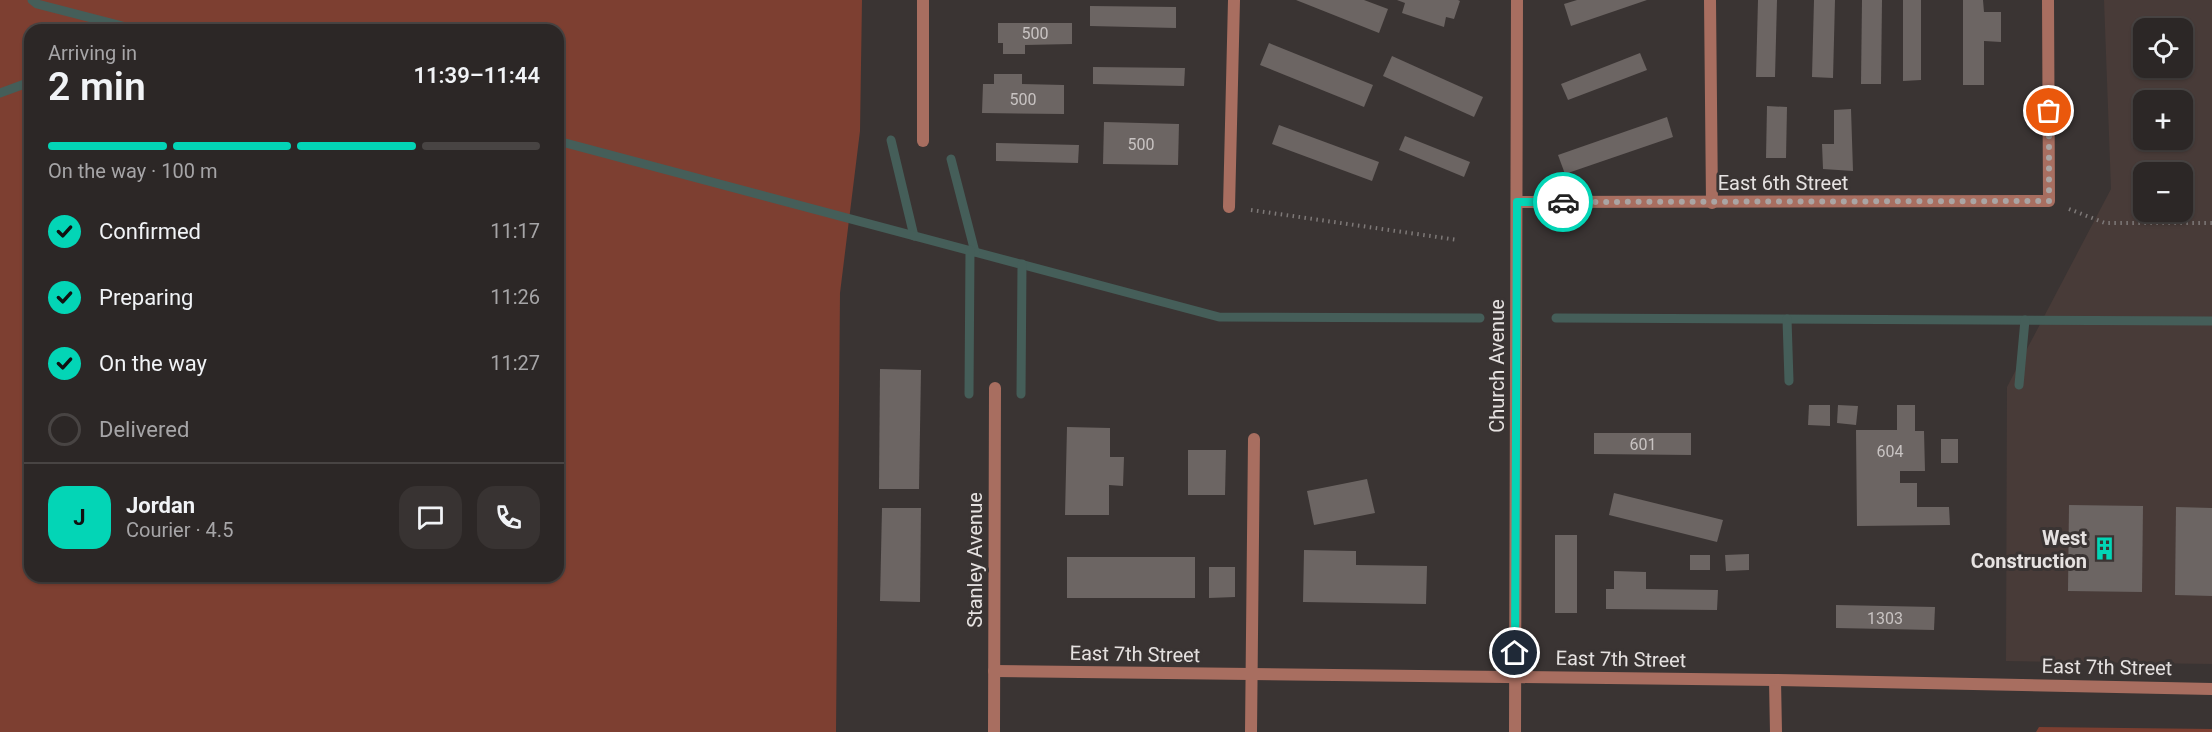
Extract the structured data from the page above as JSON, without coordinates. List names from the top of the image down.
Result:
{
  "streets": {
    "street": [
      "East 6th Street",
      "Church Avenue",
      "Stanley Avenue",
      "East 7th Street"
    ]
  },
  "crossings": [
    ["East 6th Street", "Church Avenue"],
    ["Church Avenue", "East 7th Street"],
    ["Stanley Avenue", "East 7th Street"]
  ],
  "places": {
    "building": ["West Construction"]
  },
  "house_numbers": [
    "500",
    "500",
    "500",
    "601",
    "604",
    "1303"
  ],
  "page": {
    "map_buttons": ["+", "−"],
    "heading": ["2 min", "Arriving in", "11:39–11:44"],
    "panel": ["Jordan", "Courier · 4.5"],
    "bar": "On the way · 100 m",
    "list": [
      ["Confirmed", "11:17"],
      ["Preparing", "11:26"],
      ["On the way", "11:27"],
      "Delivered"
    ],
    "round": "J"
  }
}
